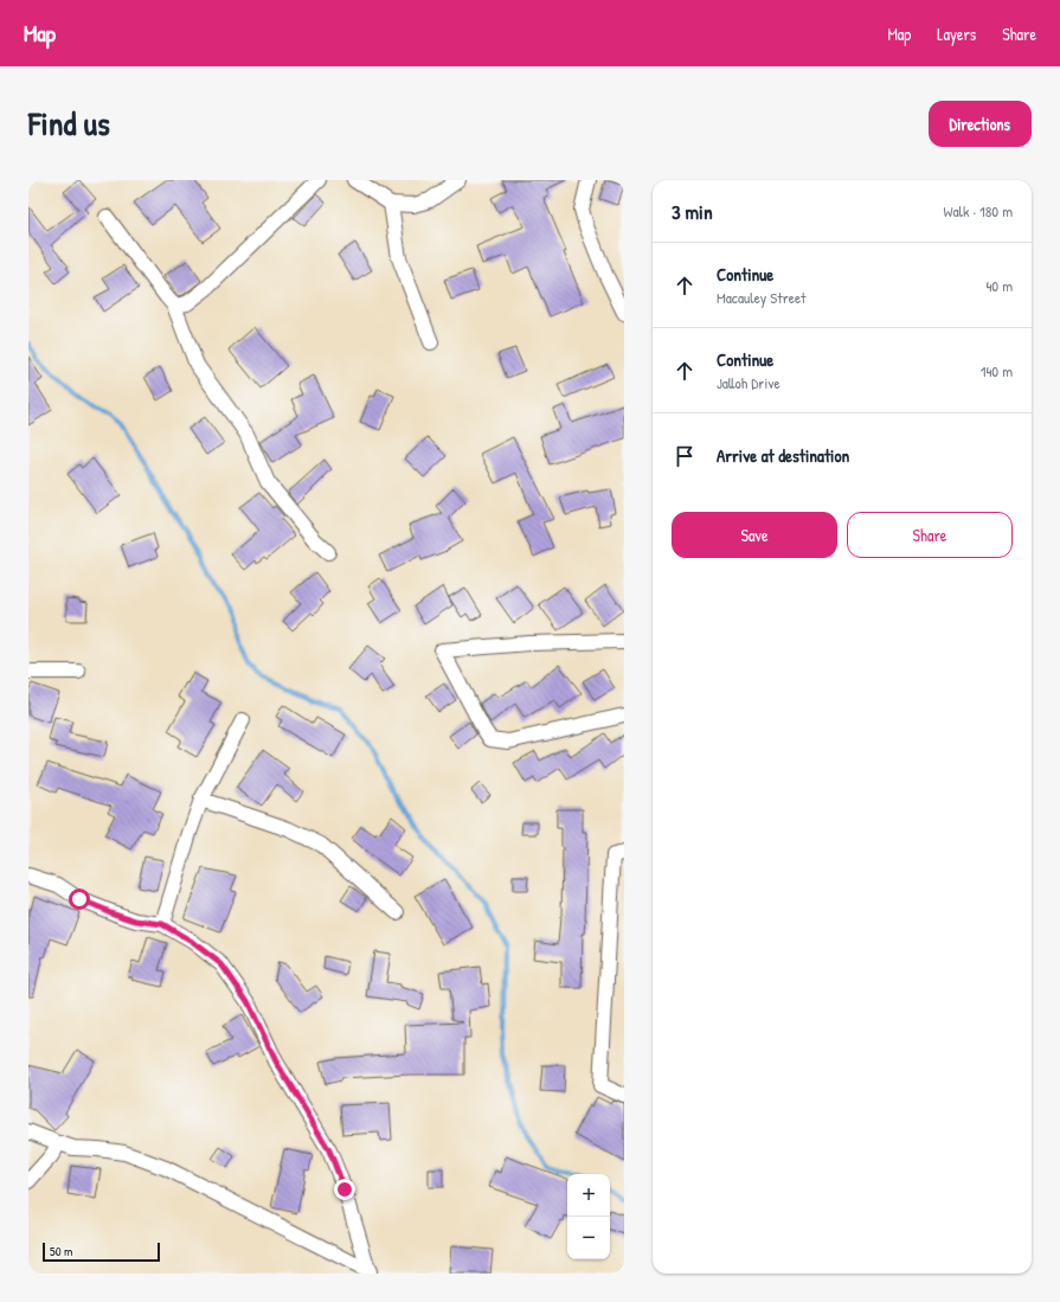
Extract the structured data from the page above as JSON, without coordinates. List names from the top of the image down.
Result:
{
  "scale_bar": "50 m",
  "page": {
    "header": "Map",
    "nav": ["Map", "Layers", "Share"],
    "title": "Find us",
    "buttons": [
      "Directions",
      ["Save", "Share"]
    ],
    "heading": ["3 min", "Walk · 180 m"],
    "list": [
      ["Continue", "Macauley Street", "40 m"],
      ["Continue", "Jalloh Drive", "140 m"],
      "Arrive at destination"
    ],
    "map_buttons": ["+", "−"],
    "scale": "50 m"
  }
}
